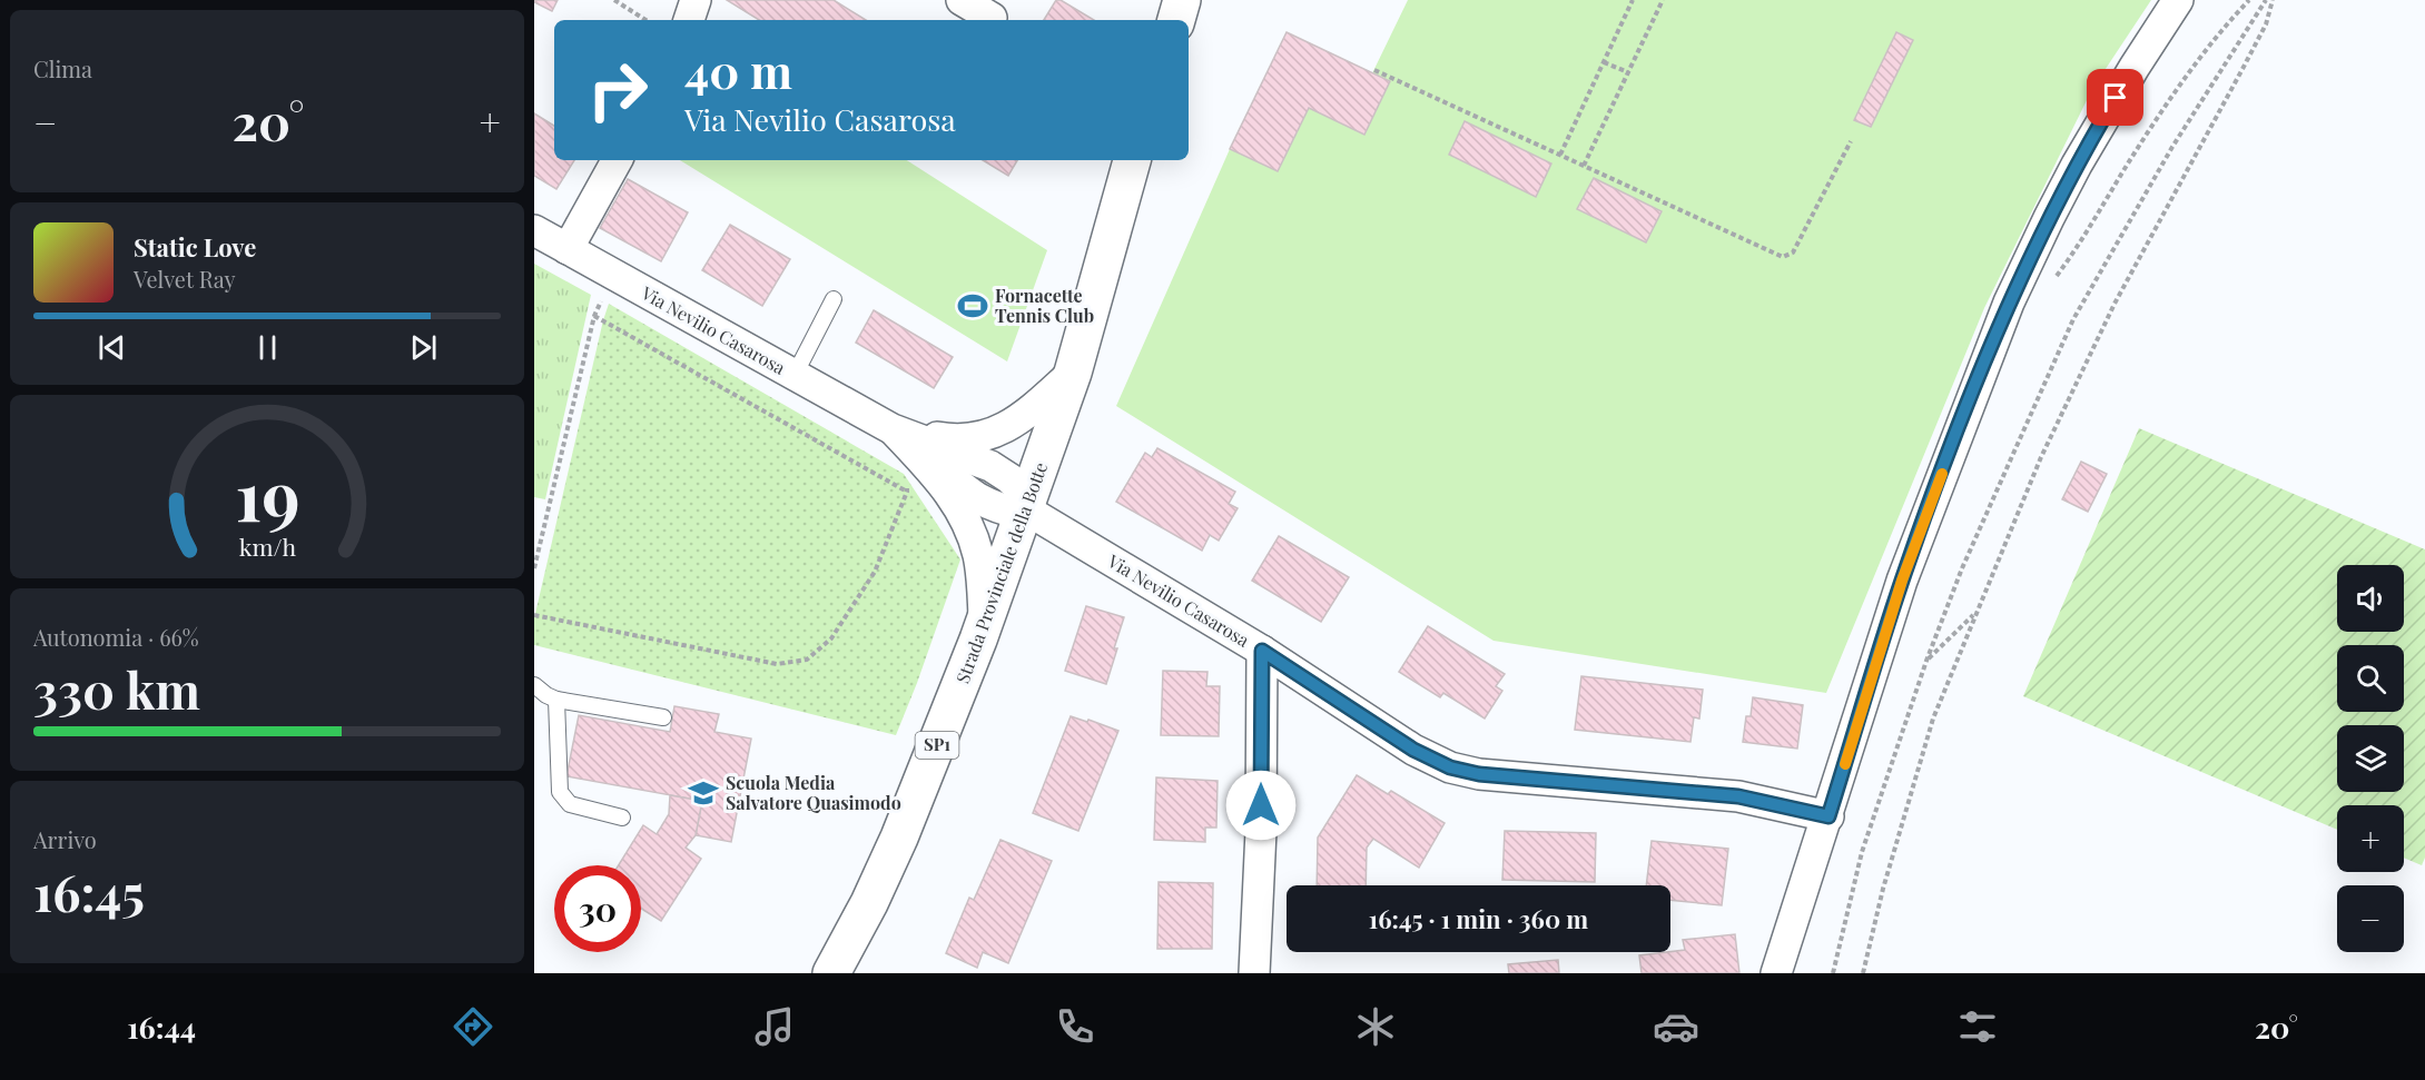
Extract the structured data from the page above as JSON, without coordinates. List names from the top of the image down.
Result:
{
  "streets": {
    "main road": ["Strada Provinciale della Botte", "SP1"],
    "street": ["Via Nevilio Casarosa"]
  },
  "crossings": [
    ["Via Nevilio Casarosa", "Strada Provinciale della Botte"]
  ],
  "places": {
    "sports": ["Fornacette Tennis Club"],
    "school or university": ["Scuola Media Salvatore Quasimodo"]
  },
  "page": {
    "tile": [
      "Clima",
      ["Autonomia · 66%", "330 km"],
      ["Arrivo", "16:45"]
    ],
    "turn": ["40 m", "Via Nevilio Casarosa"],
    "heat": ["−", "20°", "+"],
    "song": ["Static Love", "Velvet Ray"],
    "map_buttons": ["+", "−"],
    "limit": "30",
    "trip": "16:45 · 1 min · 360 m",
    "tabs": ["16:44", "20°"],
    "gauge": ["19", "km/h"]
  }
}
